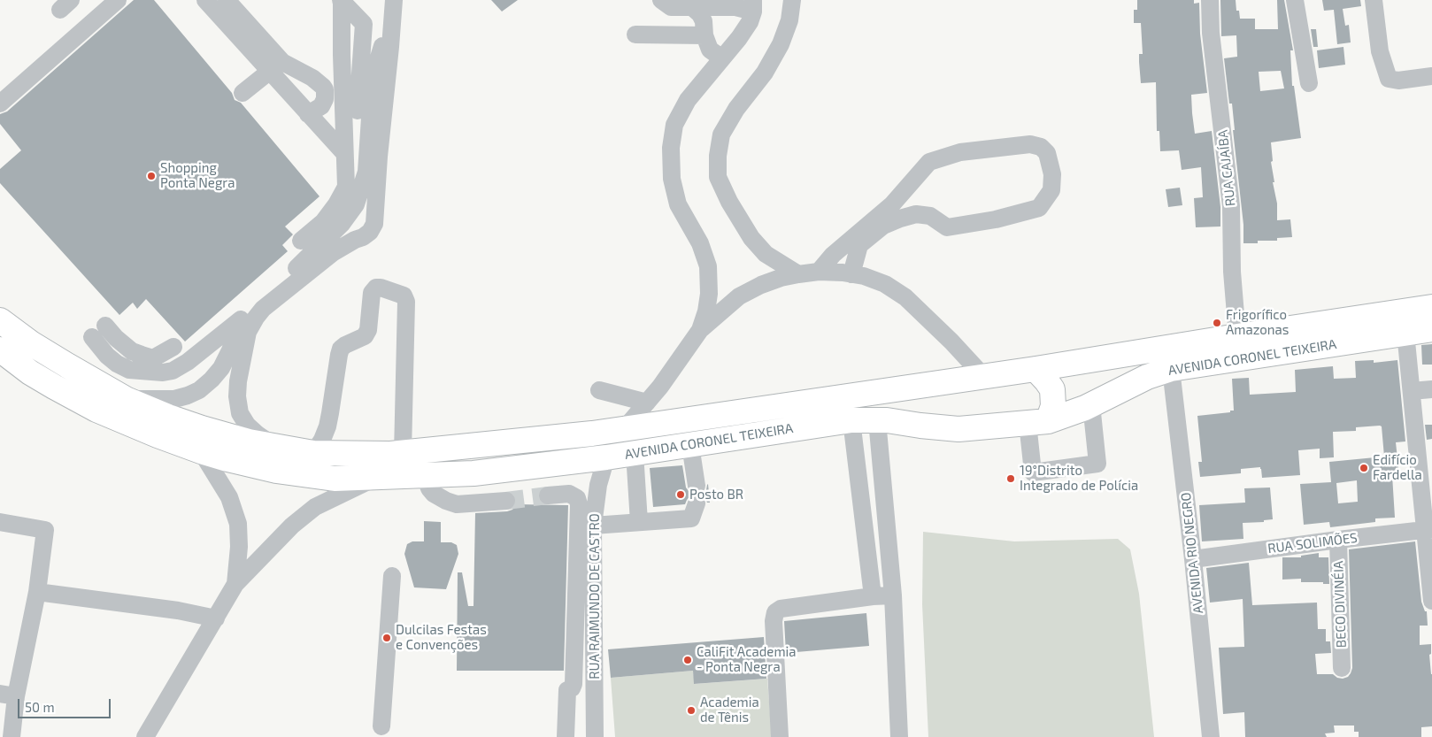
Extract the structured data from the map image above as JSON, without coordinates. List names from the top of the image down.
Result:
{
  "streets": {
    "highway": ["AVENIDA CORONEL TEIXEIRA"],
    "street": [
      "RUA CAJAÍBA",
      "RUA SOLIMÕES",
      "AVENIDA RIO NEGRO",
      "RUA RAIMUNDO DE CASTRO",
      "BECO DIVINÉIA"
    ]
  },
  "crossings": [
    ["RUA CAJAÍBA", "AVENIDA CORONEL TEIXEIRA"],
    ["AVENIDA CORONEL TEIXEIRA", "AVENIDA RIO NEGRO"],
    ["AVENIDA CORONEL TEIXEIRA", "RUA RAIMUNDO DE CASTRO"],
    ["RUA SOLIMÕES", "AVENIDA RIO NEGRO"],
    ["RUA SOLIMÕES", "BECO DIVINÉIA"]
  ],
  "places": [
    "Shopping Ponta Negra",
    "Frigorífico Amazonas",
    "Edifício Fardella",
    "19°Distrito Integrado de Polícia",
    "Posto BR",
    "Dulcilas Festas e Convenções",
    "CaliFit Academia - Ponta Negra",
    "Academia de Tênis"
  ],
  "scale_bar": "50 m"
}
